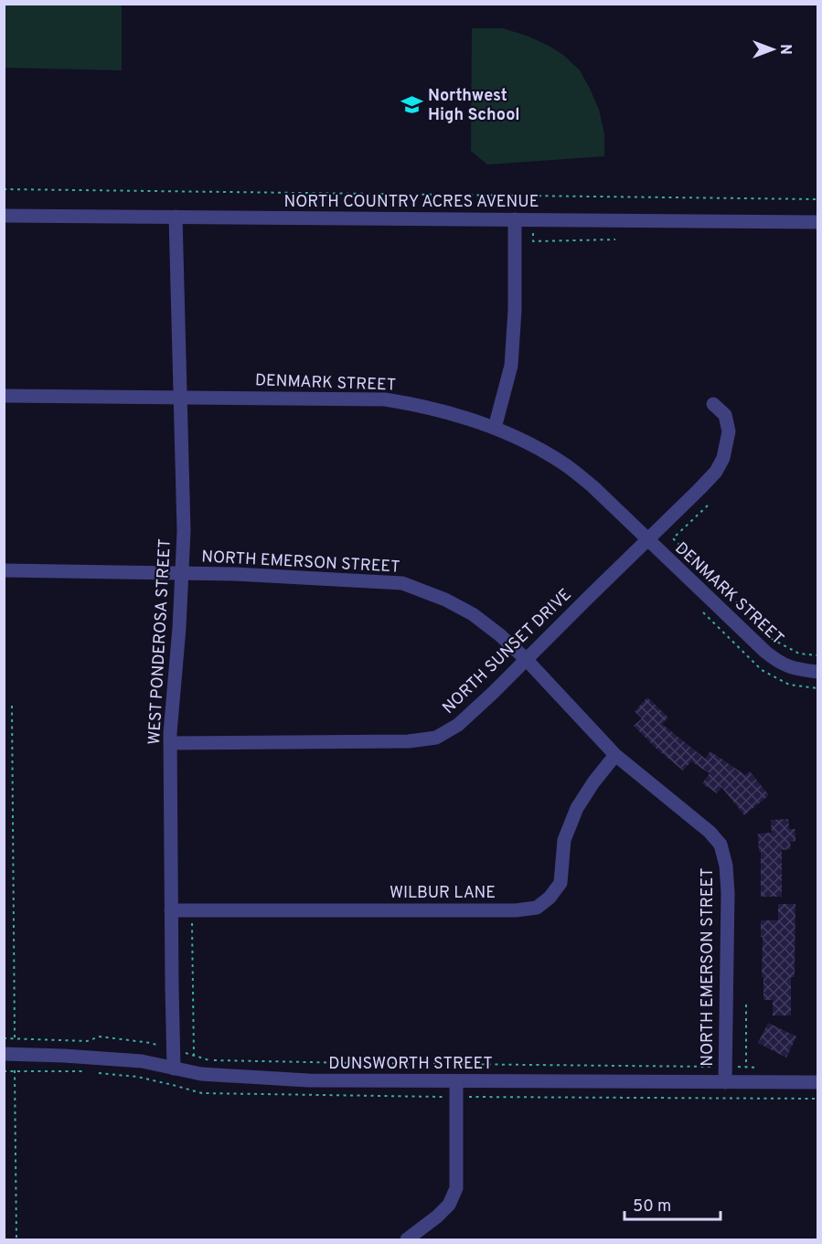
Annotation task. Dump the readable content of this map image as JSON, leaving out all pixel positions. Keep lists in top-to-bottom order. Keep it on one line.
{"streets":{"street":["NORTH COUNTRY ACRES AVENUE","DENMARK STREET","NORTH EMERSON STREET","WEST PONDEROSA STREET","NORTH SUNSET DRIVE","WILBUR LANE","DUNSWORTH STREET"]},"crossings":[["NORTH COUNTRY ACRES AVENUE","WEST PONDEROSA STREET"],["DENMARK STREET","WEST PONDEROSA STREET"],["DENMARK STREET","NORTH SUNSET DRIVE"],["NORTH EMERSON STREET","WEST PONDEROSA STREET"],["NORTH EMERSON STREET","NORTH SUNSET DRIVE"],["NORTH EMERSON STREET","WILBUR LANE"],["NORTH EMERSON STREET","DUNSWORTH STREET"],["WEST PONDEROSA STREET","NORTH SUNSET DRIVE"],["WEST PONDEROSA STREET","WILBUR LANE"],["WEST PONDEROSA STREET","DUNSWORTH STREET"]],"places":{"school or university":["Northwest High School"]},"scale_bar":"50 m","north":"right"}
